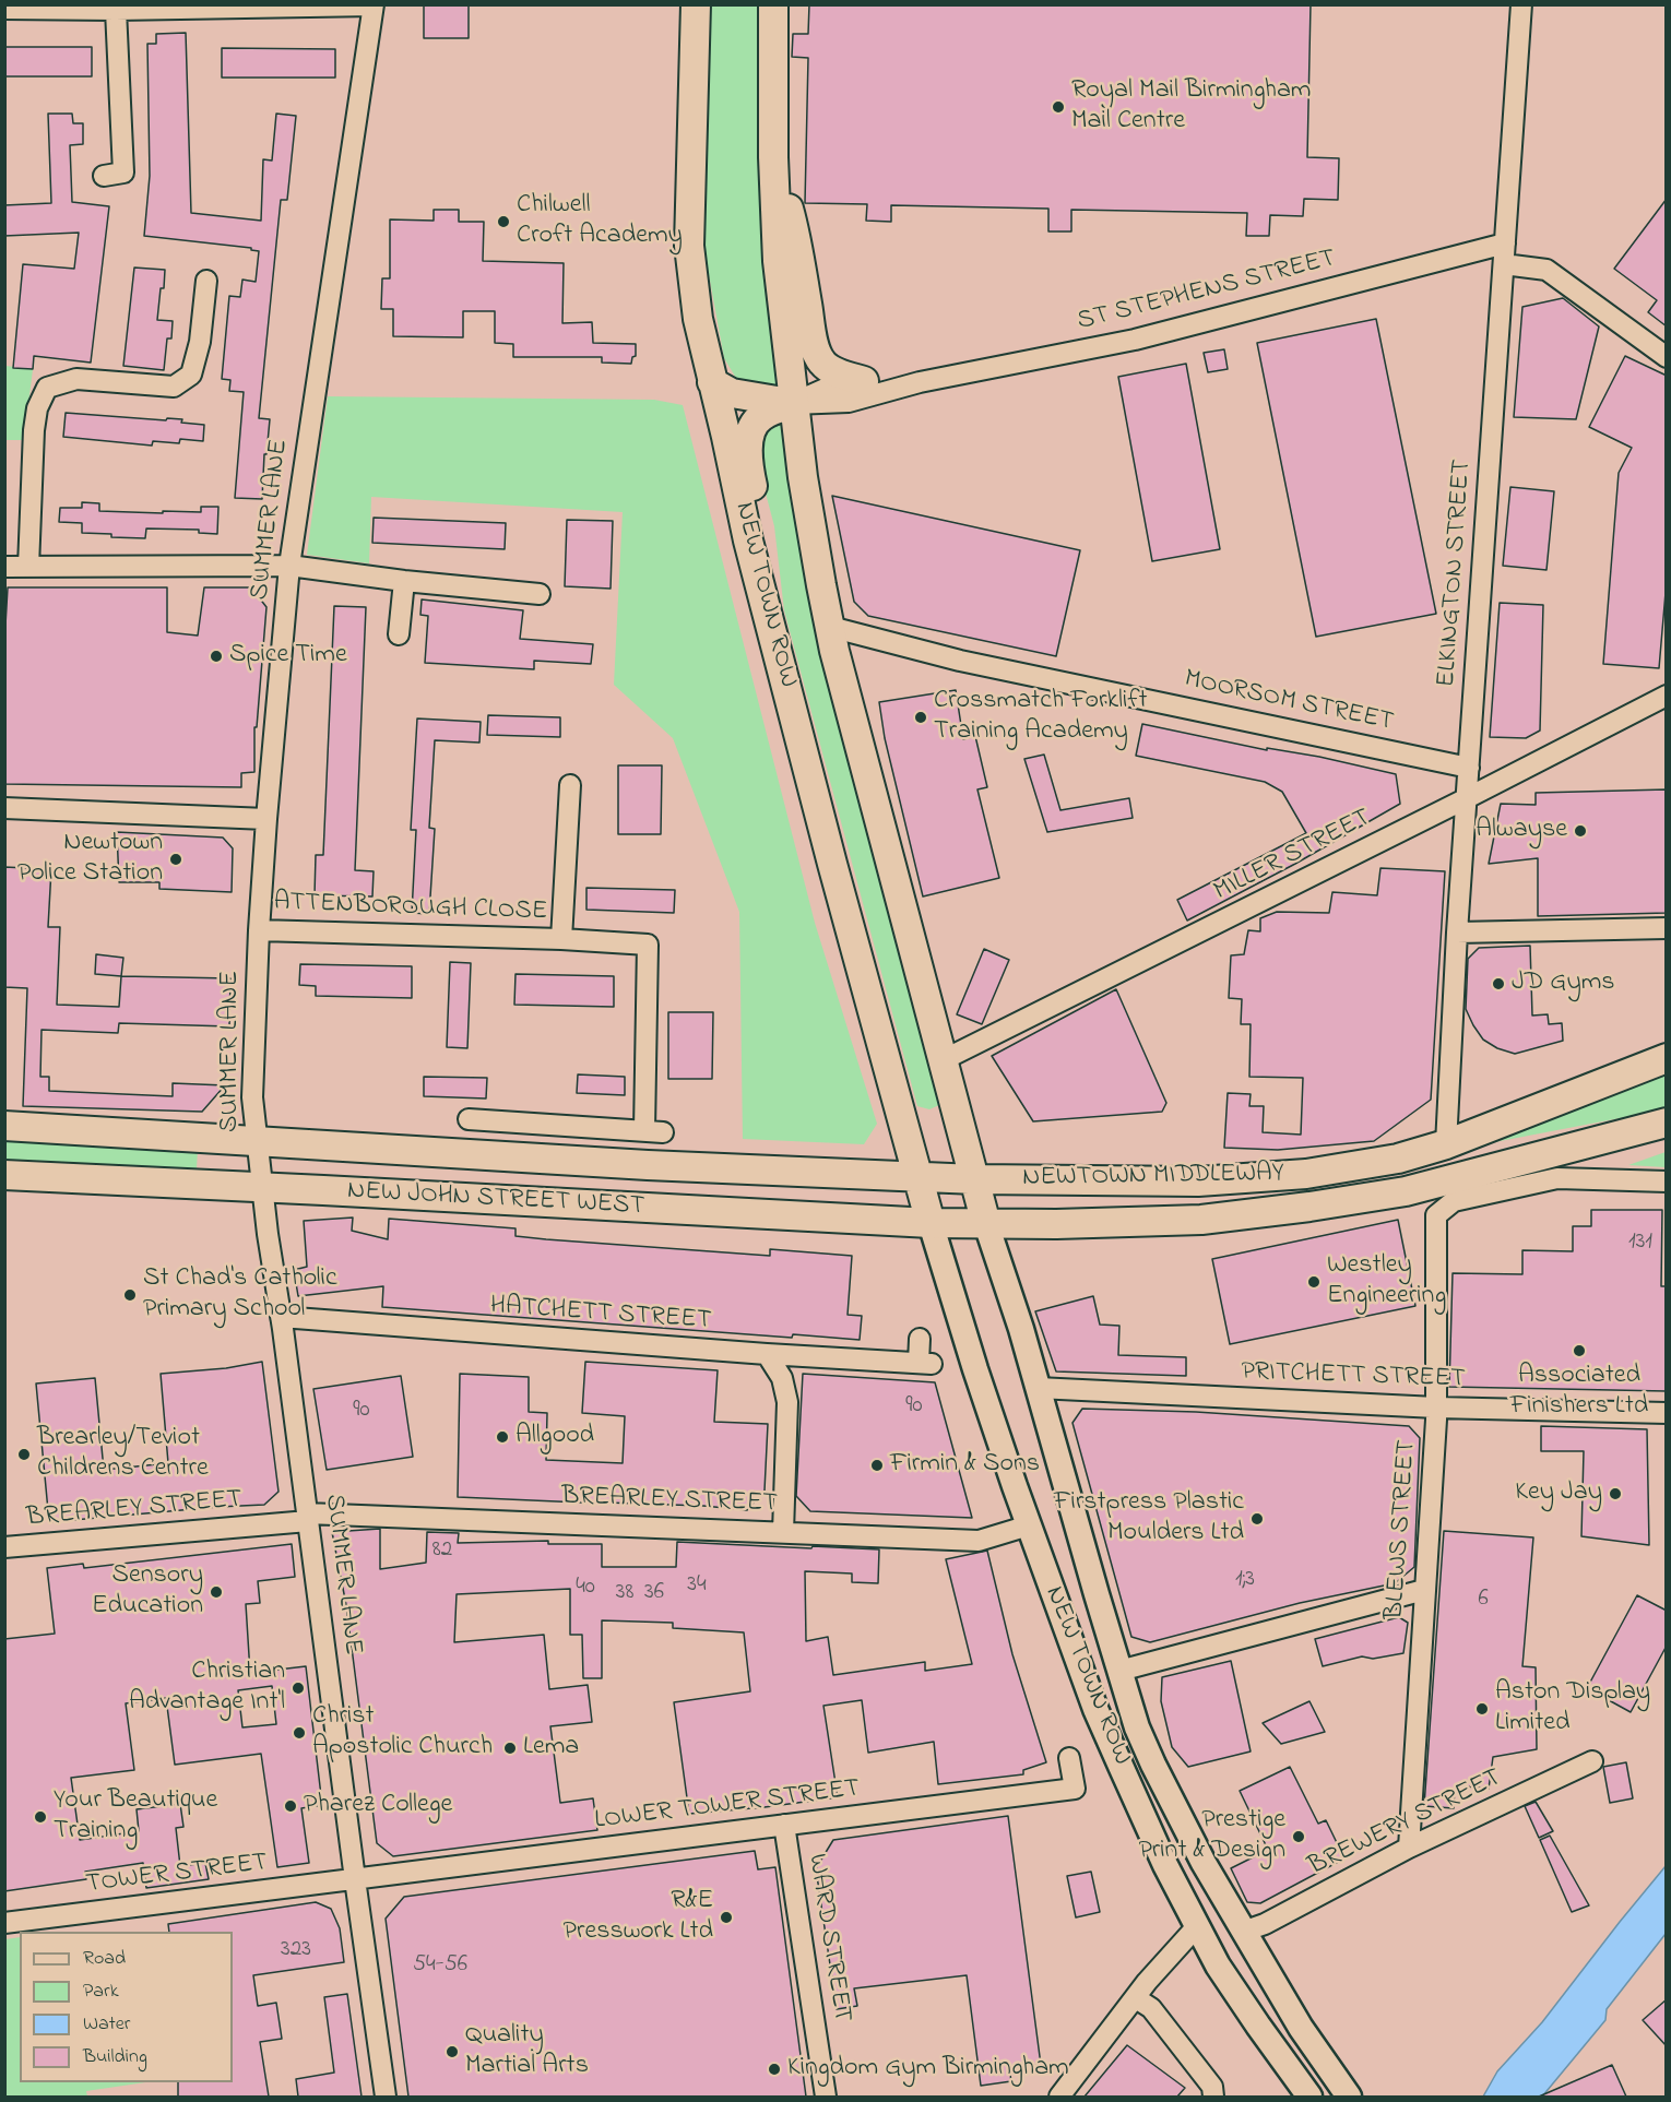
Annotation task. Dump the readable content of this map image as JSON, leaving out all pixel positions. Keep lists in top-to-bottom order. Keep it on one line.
{"streets":{"highway":["NEW TOWN ROW","NEWTOWN MIDDLEWAY","NEW JOHN STREET WEST"],"street":["ST STEPHENS STREET","SUMMER LANE","ELKINGTON STREET","MOORSOM STREET","MILLER STREET","ATTENBOROUGH CLOSE","HATCHETT STREET","PRITCHETT STREET","BREARLEY STREET","BLEWS STREET","LOWER TOWER STREET","BREWERY STREET","TOWER STREET","WARD STREET"]},"crossings":[["ST STEPHENS STREET","ELKINGTON STREET"],["ST STEPHENS STREET","NEW TOWN ROW"],["SUMMER LANE","ATTENBOROUGH CLOSE"],["SUMMER LANE","NEW JOHN STREET WEST"],["SUMMER LANE","HATCHETT STREET"],["SUMMER LANE","BREARLEY STREET"],["SUMMER LANE","LOWER TOWER STREET"],["SUMMER LANE","TOWER STREET"],["ELKINGTON STREET","MOORSOM STREET"],["ELKINGTON STREET","MILLER STREET"],["ELKINGTON STREET","NEWTOWN MIDDLEWAY"],["NEW TOWN ROW","MOORSOM STREET"],["NEW TOWN ROW","MILLER STREET"],["NEW TOWN ROW","NEWTOWN MIDDLEWAY"],["NEW TOWN ROW","NEW JOHN STREET WEST"],["NEW TOWN ROW","PRITCHETT STREET"],["NEW TOWN ROW","BREARLEY STREET"],["NEW TOWN ROW","BREWERY STREET"],["NEWTOWN MIDDLEWAY","NEW JOHN STREET WEST"],["PRITCHETT STREET","BLEWS STREET"],["BLEWS STREET","BREWERY STREET"],["LOWER TOWER STREET","TOWER STREET"],["LOWER TOWER STREET","WARD STREET"]],"places":["Royal Mail Birmingham Mail Centre","Chilwell Croft Academy","Spice Time","Crossmatch Forklift Training Academy","Alwayse","Newtown Police Station","JD Gyms","Westley Engineering","St Chad's Catholic Primary School","Associated Finishers Ltd","Allgood","Brearley/Teviot Childrens Centre","Firmin & Sons","Key Jay","Firstpress Plastic Moulders Ltd","Sensory Education","Christian Advantage Int'l","Aston Display Limited","Christ Apostolic Church","Lema","Pharez College","Your Beautique Training","Prestige Print & Design","R&E Presswork Ltd","Quality Martial Arts","Kingdom Gym Birmingham"],"house_numbers":["131","90","90","82","1;3","34","40","38","36","6","323","54-56"],"legend":["Road","Park","Water","Building"]}
